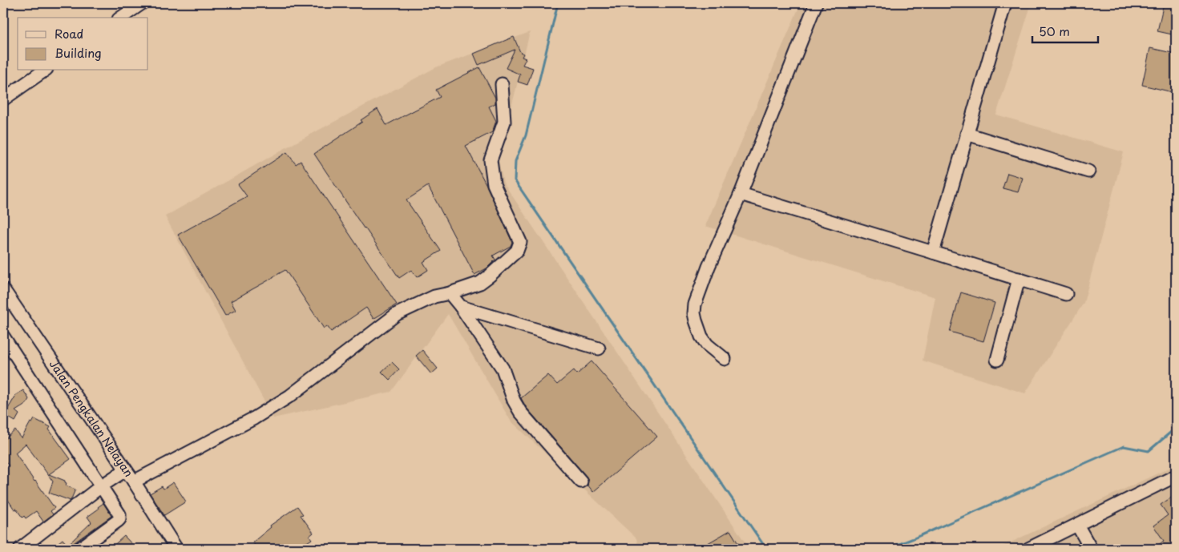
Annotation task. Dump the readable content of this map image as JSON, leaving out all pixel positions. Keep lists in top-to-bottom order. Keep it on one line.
{"streets":{"street":["Jalan Pengkalan Nelayan"]},"legend":["Road","Building"],"scale_bar":"50 m"}
